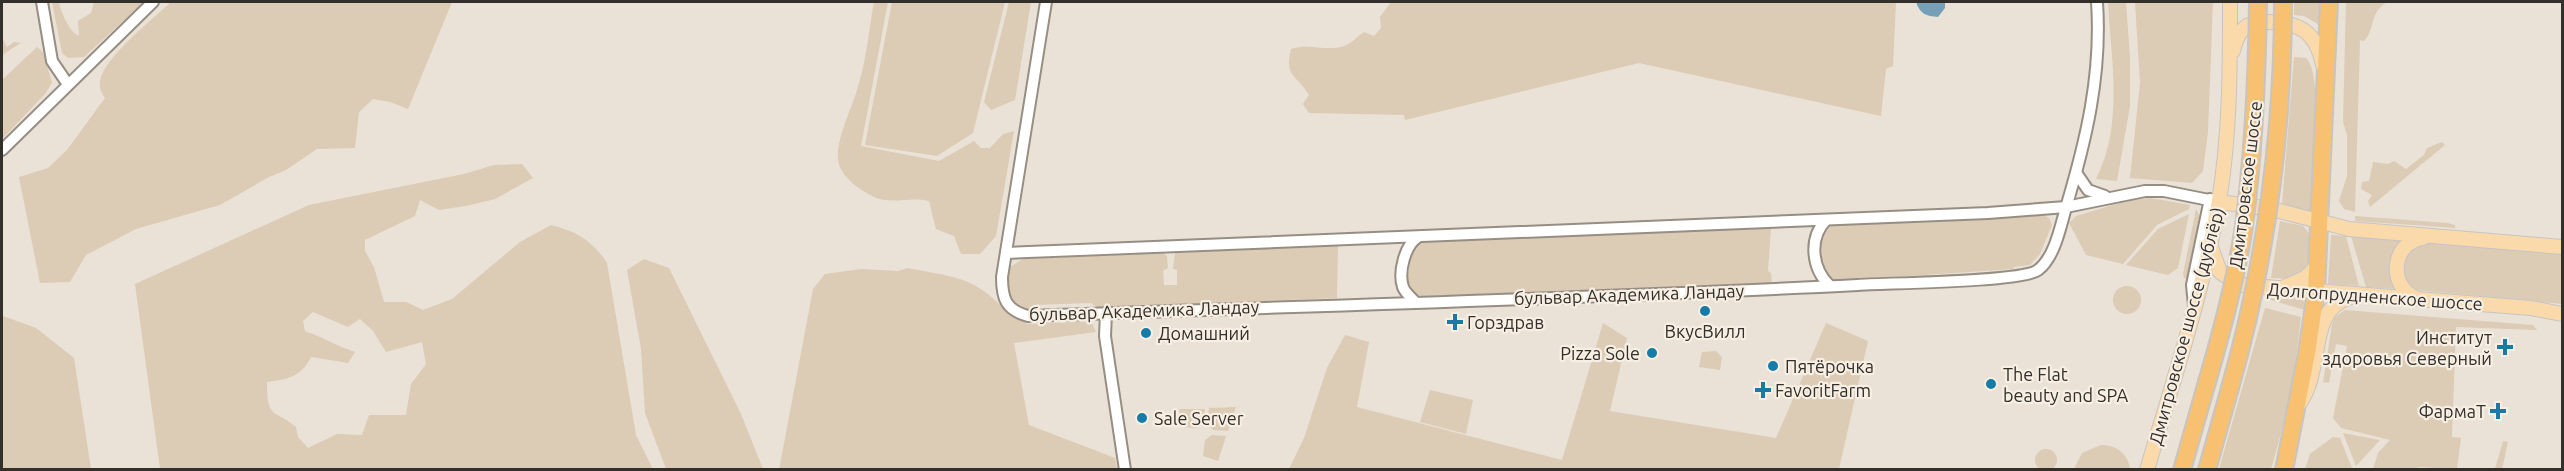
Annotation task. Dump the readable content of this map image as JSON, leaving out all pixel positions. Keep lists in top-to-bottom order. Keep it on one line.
{"streets":{"highway":["Дмитровское шоссе"],"main road":["Долгопрудненское шоссе","Дмитровское шоссе (дублёр)"],"street":["бульвар Академика Ландау"]},"crossings":[["Долгопрудненское шоссе","Дмитровское шоссе (дублёр)"]],"places":{"other":["ВкусВилл","Домашний","Pizza Sole","Пятёрочка","The Flat beauty and SPA","Sale Server"],"health":["Горздрав","Институт здоровья Северный","FavoritFarm","ФармаТ"]}}
